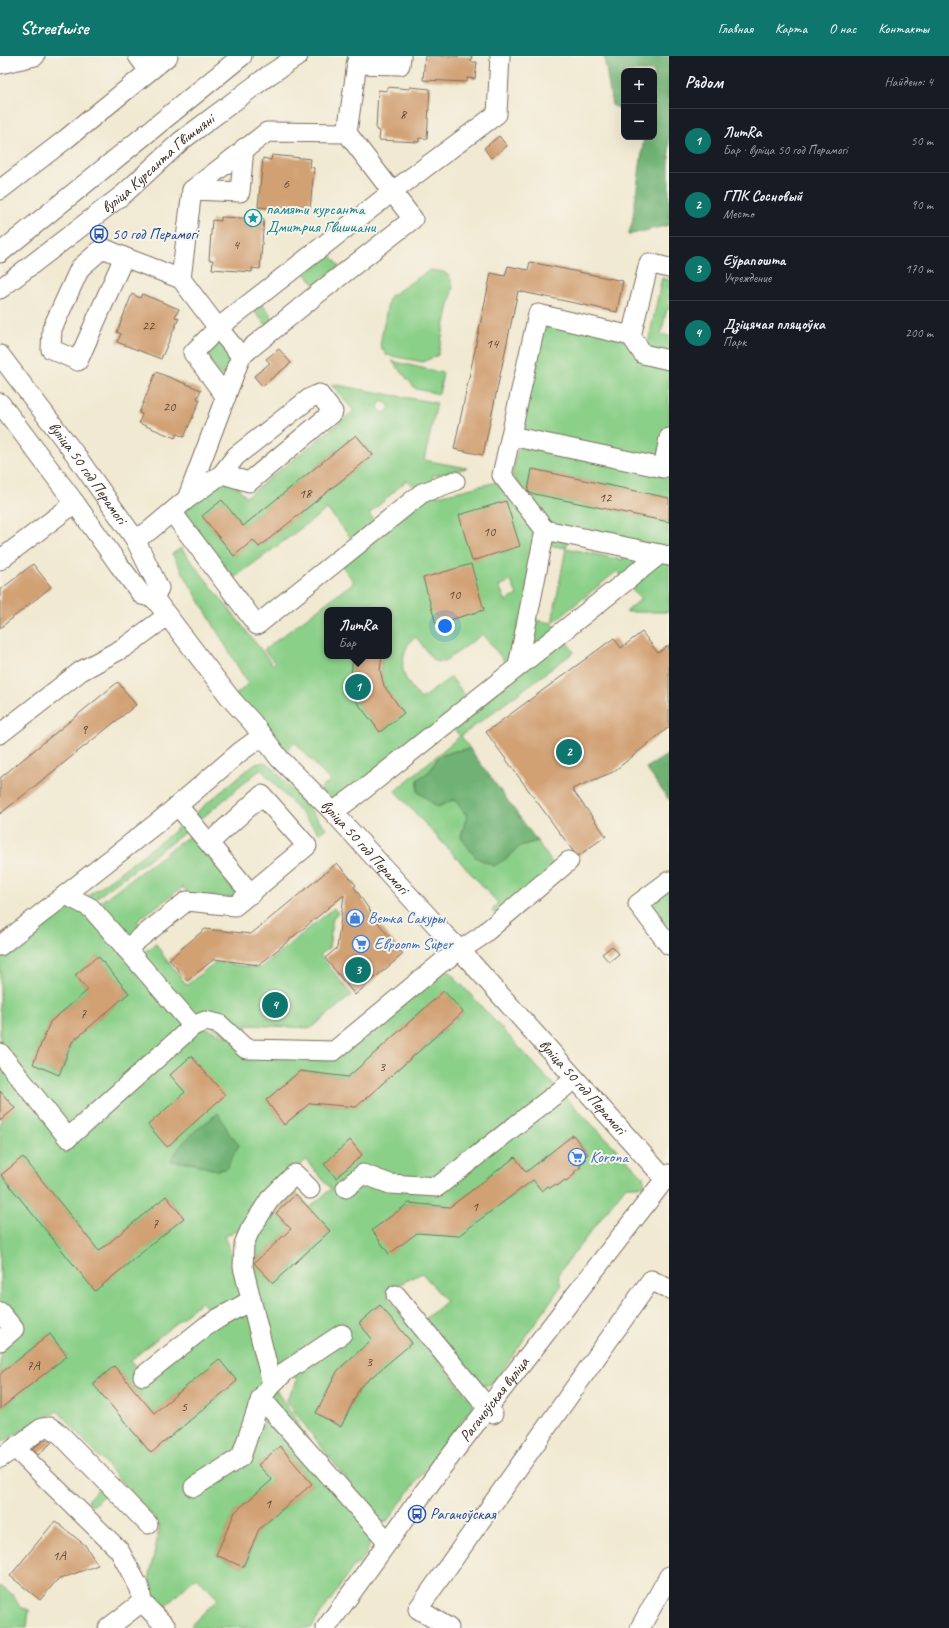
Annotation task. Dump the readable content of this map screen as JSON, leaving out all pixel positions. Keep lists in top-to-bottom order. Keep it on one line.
{"streets":{"street":["вуліца Курсанта Гвішыяні","вуліца 50 год Перамогі","Рагачоўская вуліца"]},"crossings":[["вуліца 50 год Перамогі","Рагачоўская вуліца"]],"places":{"place":["памяти курсанта Дмитрия Гвишиани"],"bus stop":["50 год Перамогі","Рагачоўская"],"shop":["Ветка Сакуры"],"supermarket":["Евроопт Super","Korona"]},"house_numbers":["8","6","4","22","14","20","18","12","10","10","9","7","3","1","7","3","7А","5","1","1А"],"page":{"header":"Streetwise","nav":["Главная","Карта","О нас","Контакты"],"heading":["Рядом","Найдено: 4"],"map_buttons":["+","−"],"list":[{"mark":"1","name":"ЛитRа","note":"Бар · вуліца 50 год Перамогі","value":"50 m"},{"mark":"2","name":"ГПК Сосновый","note":"Место","value":"90 m"},{"mark":"3","name":"Еўрапошта","note":"Учреждение","value":"170 m"},{"mark":"4","name":"Дзіцячая пляцоўка","note":"Парк","value":"200 m"}],"popup":["ЛитRа","Бар"],"pins":["1","2","3","4"]}}
